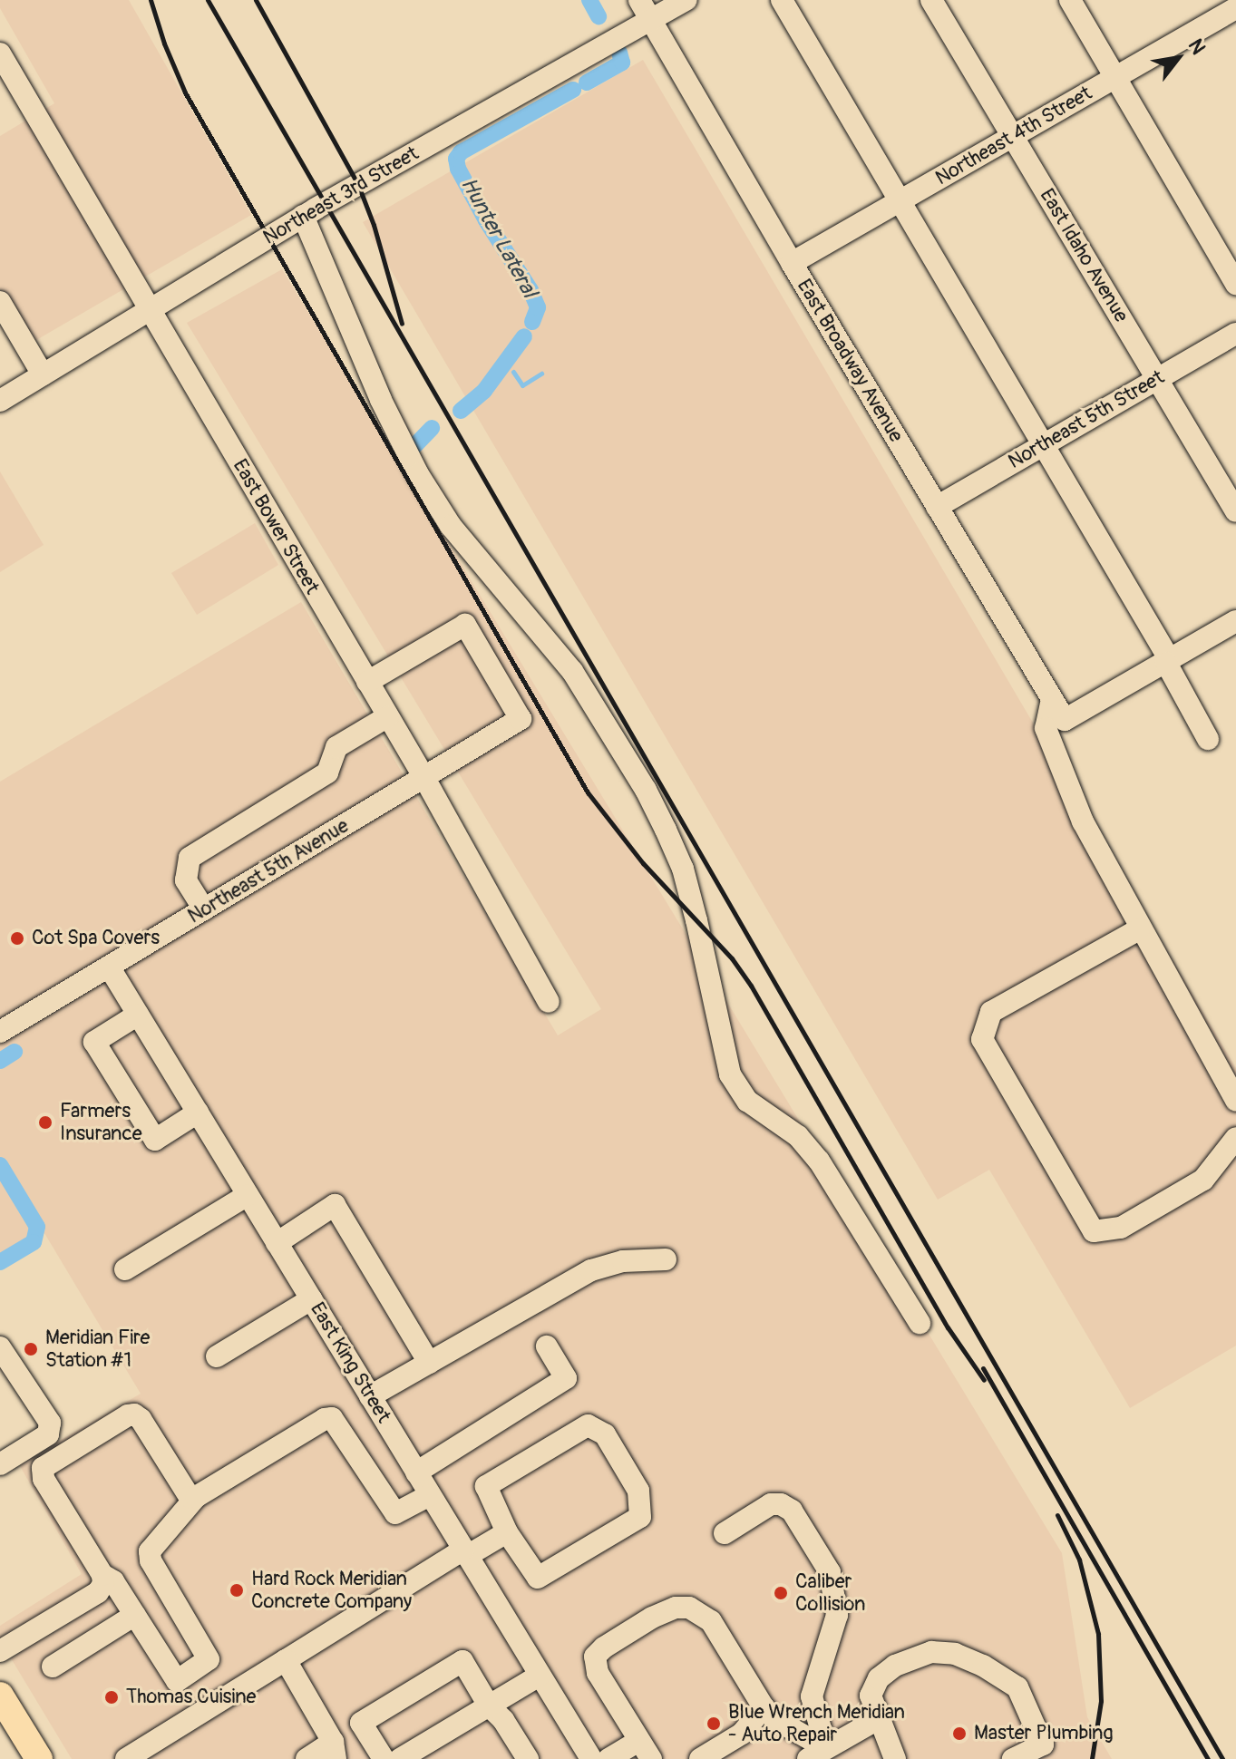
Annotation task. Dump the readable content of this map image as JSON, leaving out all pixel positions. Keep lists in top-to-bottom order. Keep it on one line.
{"streets":{"street":["Northeast 4th Street","Northeast 3rd Street","East Idaho Avenue","East Broadway Avenue","Northeast 5th Street","East Bower Street","Northeast 5th Avenue","East King Street"]},"crossings":[["Northeast 4th Street","East Idaho Avenue"],["Northeast 4th Street","East Broadway Avenue"],["Northeast 3rd Street","East Broadway Avenue"],["Northeast 3rd Street","East Bower Street"],["East Idaho Avenue","Northeast 5th Street"],["East Broadway Avenue","Northeast 5th Street"],["East Bower Street","Northeast 5th Avenue"],["Northeast 5th Avenue","East King Street"]],"water":["Hunter Lateral"],"places":["Cot Spa Covers","Farmers Insurance","Meridian Fire Station #1","Hard Rock Meridian Concrete Company","Caliber Collision","Thomas Cuisine","Blue Wrench Meridian - Auto Repair","Master Plumbing"],"north":"top right"}
